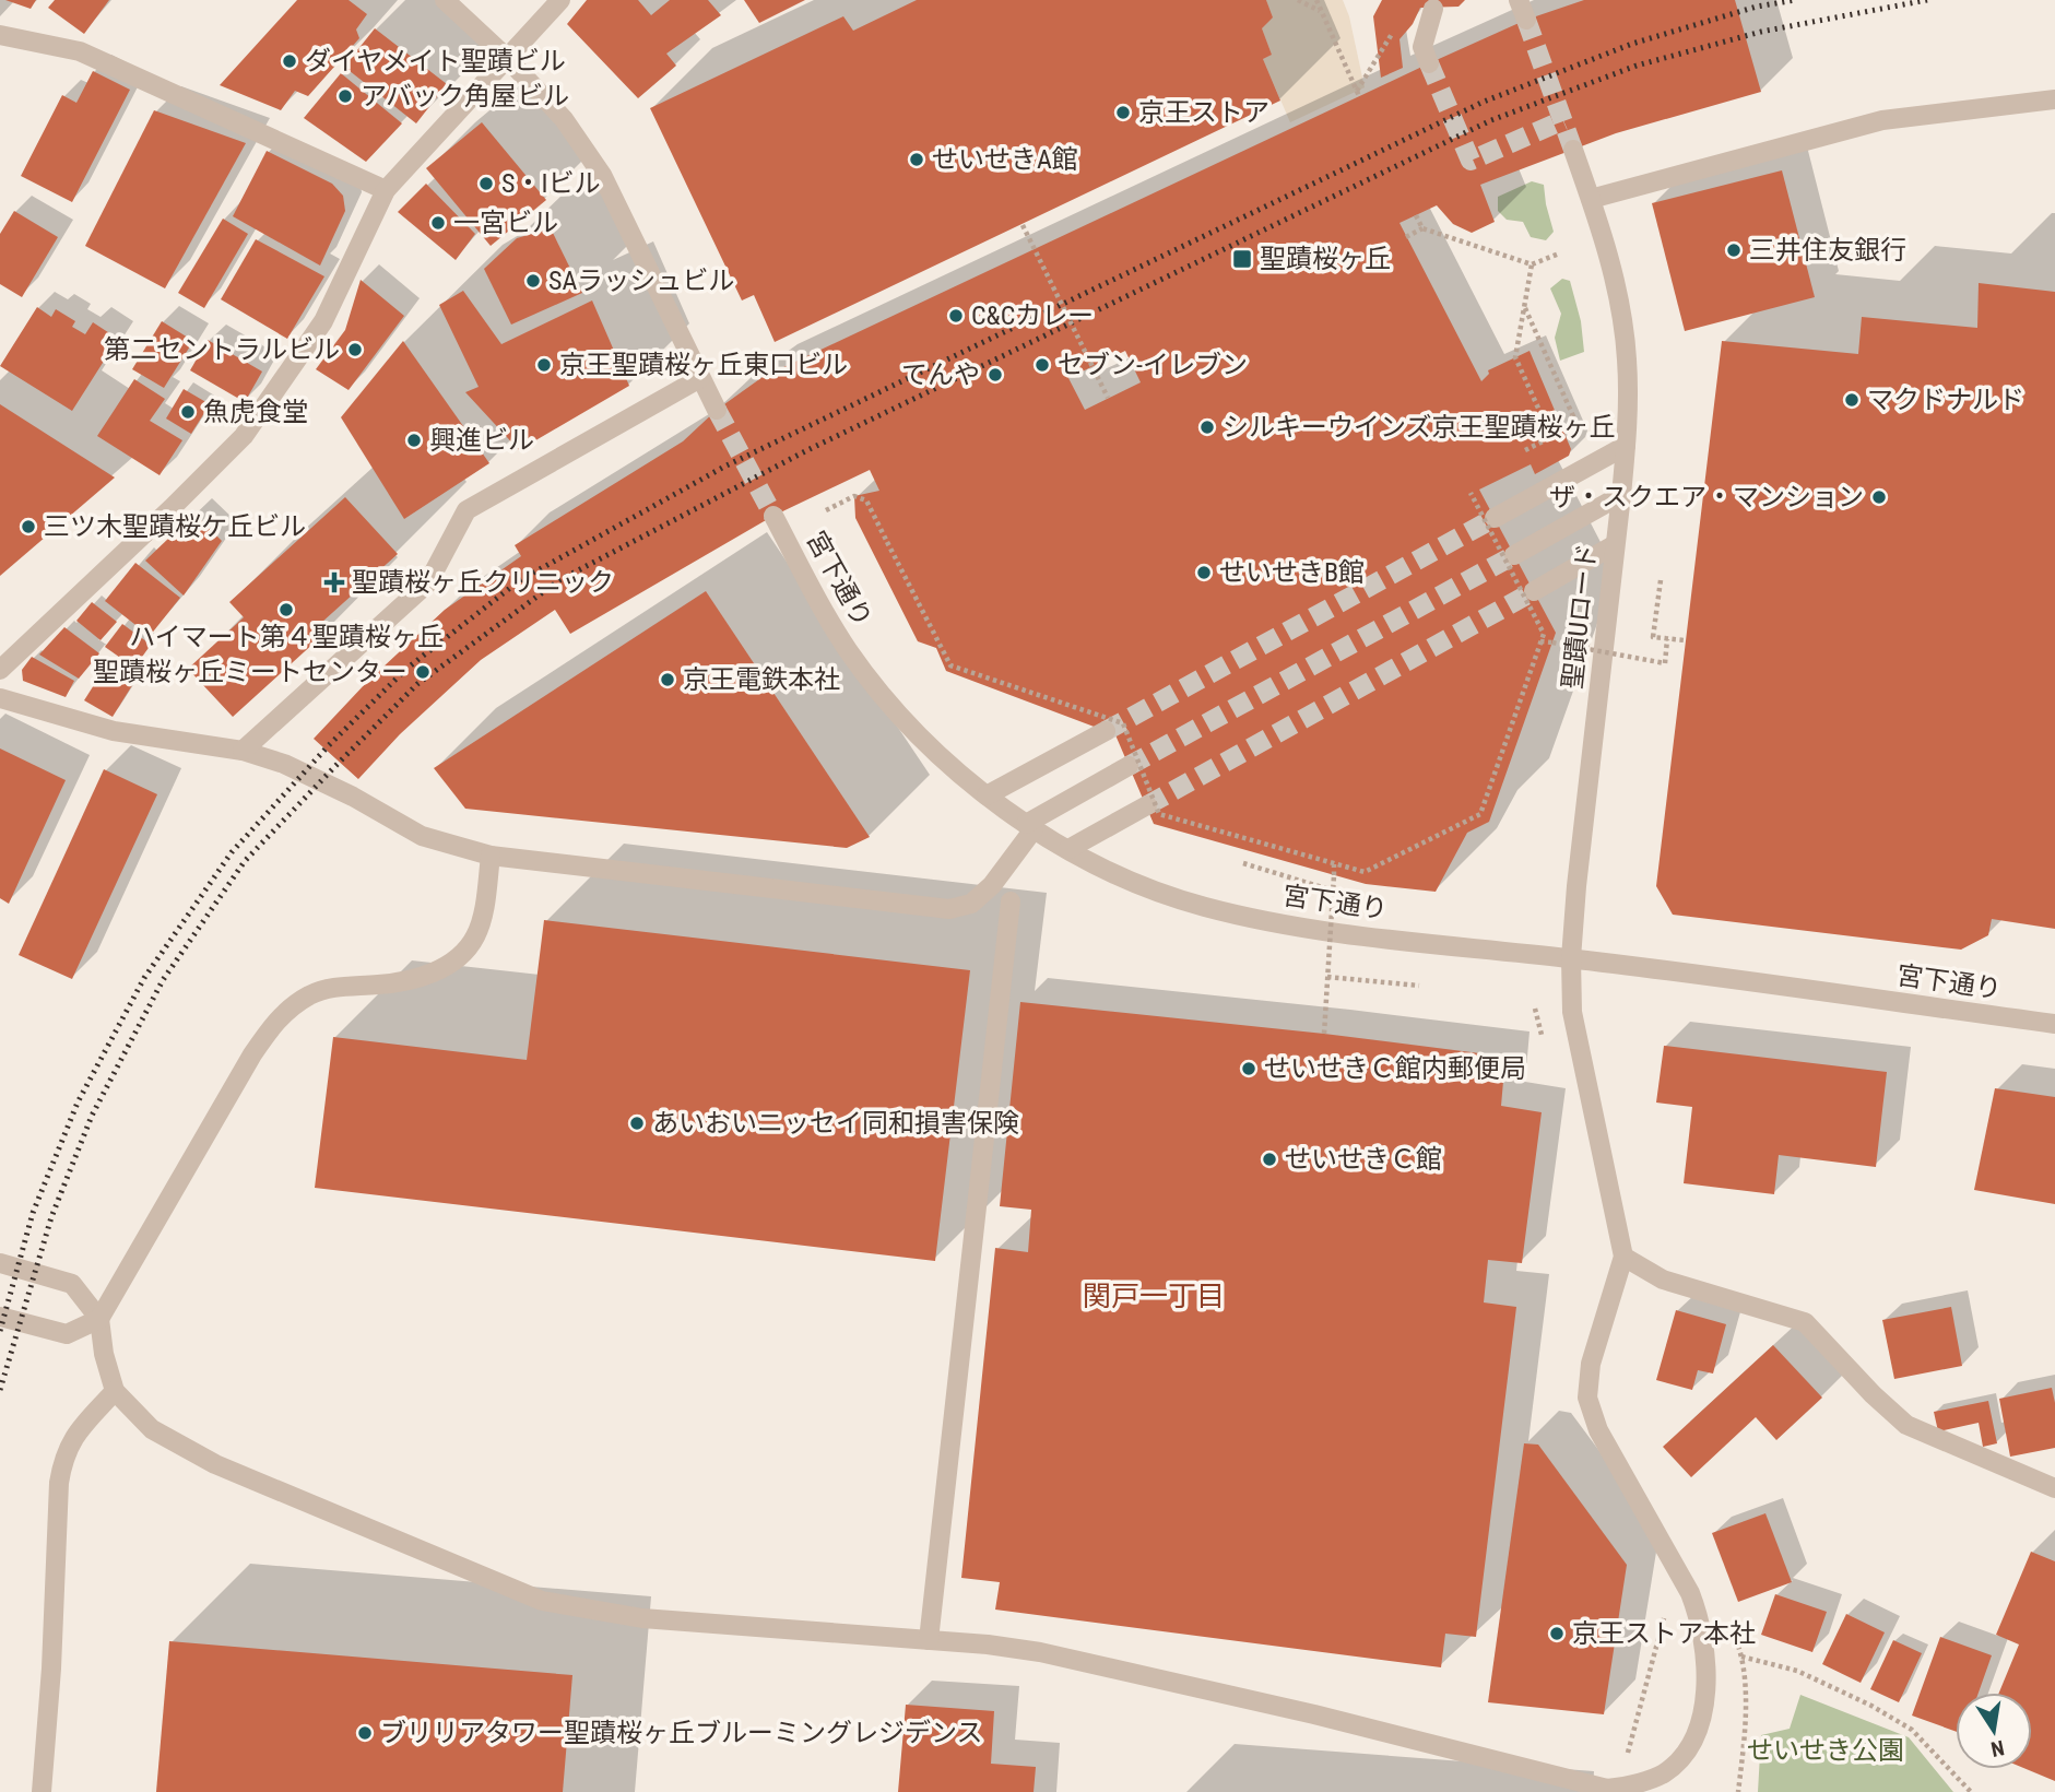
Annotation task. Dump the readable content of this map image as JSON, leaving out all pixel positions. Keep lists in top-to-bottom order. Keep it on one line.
{"streets":{"street":["宮下通り","聖蹟Uロード"]},"crossings":[["宮下通り","聖蹟Uロード"]],"districts":["関戸一丁目"],"parks":["せいせき公園"],"places":{"other":["ダイヤメイト聖蹟ビル","アバック角屋ビル","京王ストア","せいせきA館","S・Iビル","一宮ビル","三井住友銀行","SAラッシュビル","C&Cカレー","第二セントラルビル","京王聖蹟桜ヶ丘東口ビル","セブン-イレブン","てんや","マクドナルド","魚虎食堂","シルキーウインズ京王聖蹟桜ヶ丘","興進ビル","ザ・スクエア・マンション","三ツ木聖蹟桜ケ丘ビル","せいせきB館","ハイマート第４聖蹟桜ヶ丘","聖蹟桜ヶ丘ミートセンター","京王電鉄本社","せいせきＣ館内郵便局","あいおいニッセイ同和損害保険","せいせきＣ館","京王ストア本社","ブリリアタワー聖蹟桜ヶ丘ブルーミングレジデンス"],"transit":["聖蹟桜ヶ丘"],"health":["聖蹟桜ヶ丘クリニック"]},"north":"bottom"}
